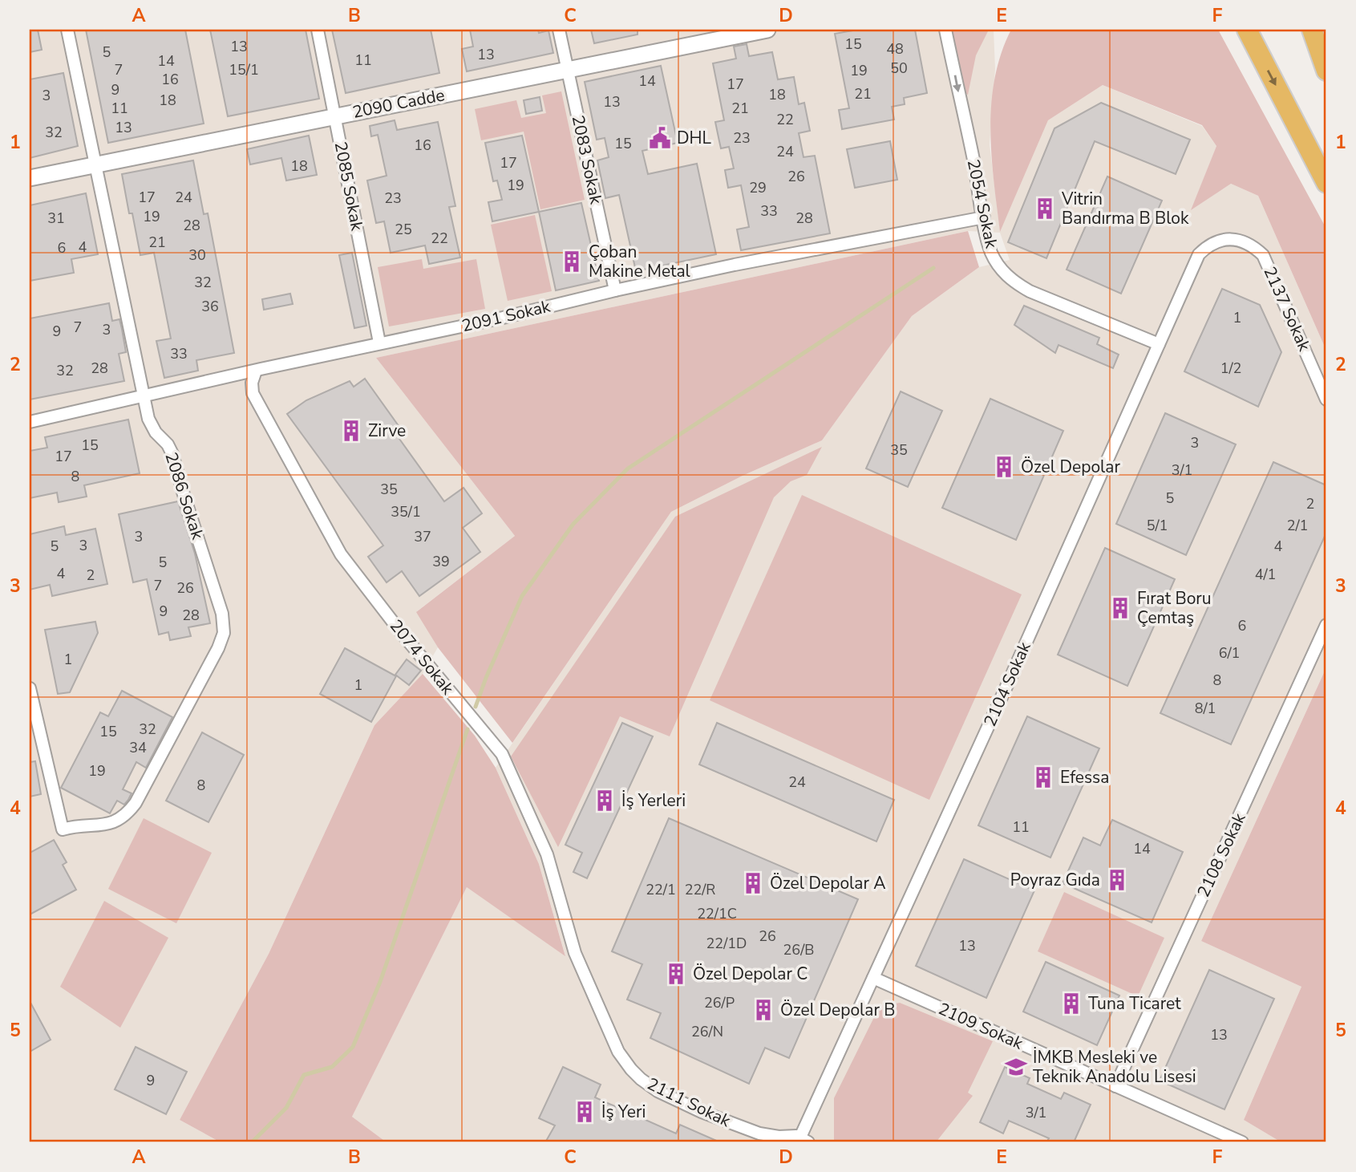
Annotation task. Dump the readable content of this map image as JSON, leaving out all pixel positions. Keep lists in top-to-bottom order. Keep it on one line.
{"streets":{"street":["2090 Cadde","2083 Sokak","2085 Sokak","2054 Sokak","2137 Sokak","2091 Sokak","2086 Sokak","2074 Sokak","2104 Sokak","2108 Sokak","2109 Sokak","2111 Sokak"]},"crossings":[["2090 Cadde","2083 Sokak"],["2090 Cadde","2085 Sokak"],["2090 Cadde","2086 Sokak"],["2083 Sokak","2091 Sokak"],["2085 Sokak","2091 Sokak"],["2054 Sokak","2091 Sokak"],["2054 Sokak","2104 Sokak"],["2137 Sokak","2104 Sokak"],["2091 Sokak","2086 Sokak"],["2091 Sokak","2074 Sokak"],["2074 Sokak","2111 Sokak"],["2104 Sokak","2109 Sokak"],["2104 Sokak","2111 Sokak"],["2108 Sokak","2109 Sokak"]],"one_way":["2054 Sokak"],"places":{"public building":["DHL"],"building":["Vitrin Bandırma B Blok","Çoban Makine Metal","Zirve","Özel Depolar","Fırat Boru Çemtaş","Efessa","İş Yerleri","Poyraz Gıda","Özel Depolar A","Özel Depolar C","Tuna Ticaret","Özel Depolar B","İş Yeri"],"school or university":["İMKB Mesleki ve Teknik Anadolu Lisesi"]},"house_numbers":["15","13","48","5","13","11","14","50","7","15/1","19","16","14","17","9","21","18","3","18","13","11","21","22","13","32","23","15","16","24","17","18","26","19","29","17","24","23","33","19","31","28","28","25","22","21","4","6","30","32","36","1","7","3","9","33","28","1/2","32","3","15","35","17","3/1","8","35","5","2","35/1","5/1","2/1","3","37","3","5","4","39","5","4","4/1","2","7","26","9","28","6","6/1","1","8","1","8/1","32","15","34","19","24","8","11","14","22/1","22/R","22/1C","26","22/1D","13","26/B","26/P","26/N","13","9","3/1"],"grid":{"columns":["A","B","C","D","E","F"],"rows":["1","2","3","4","5"]}}
